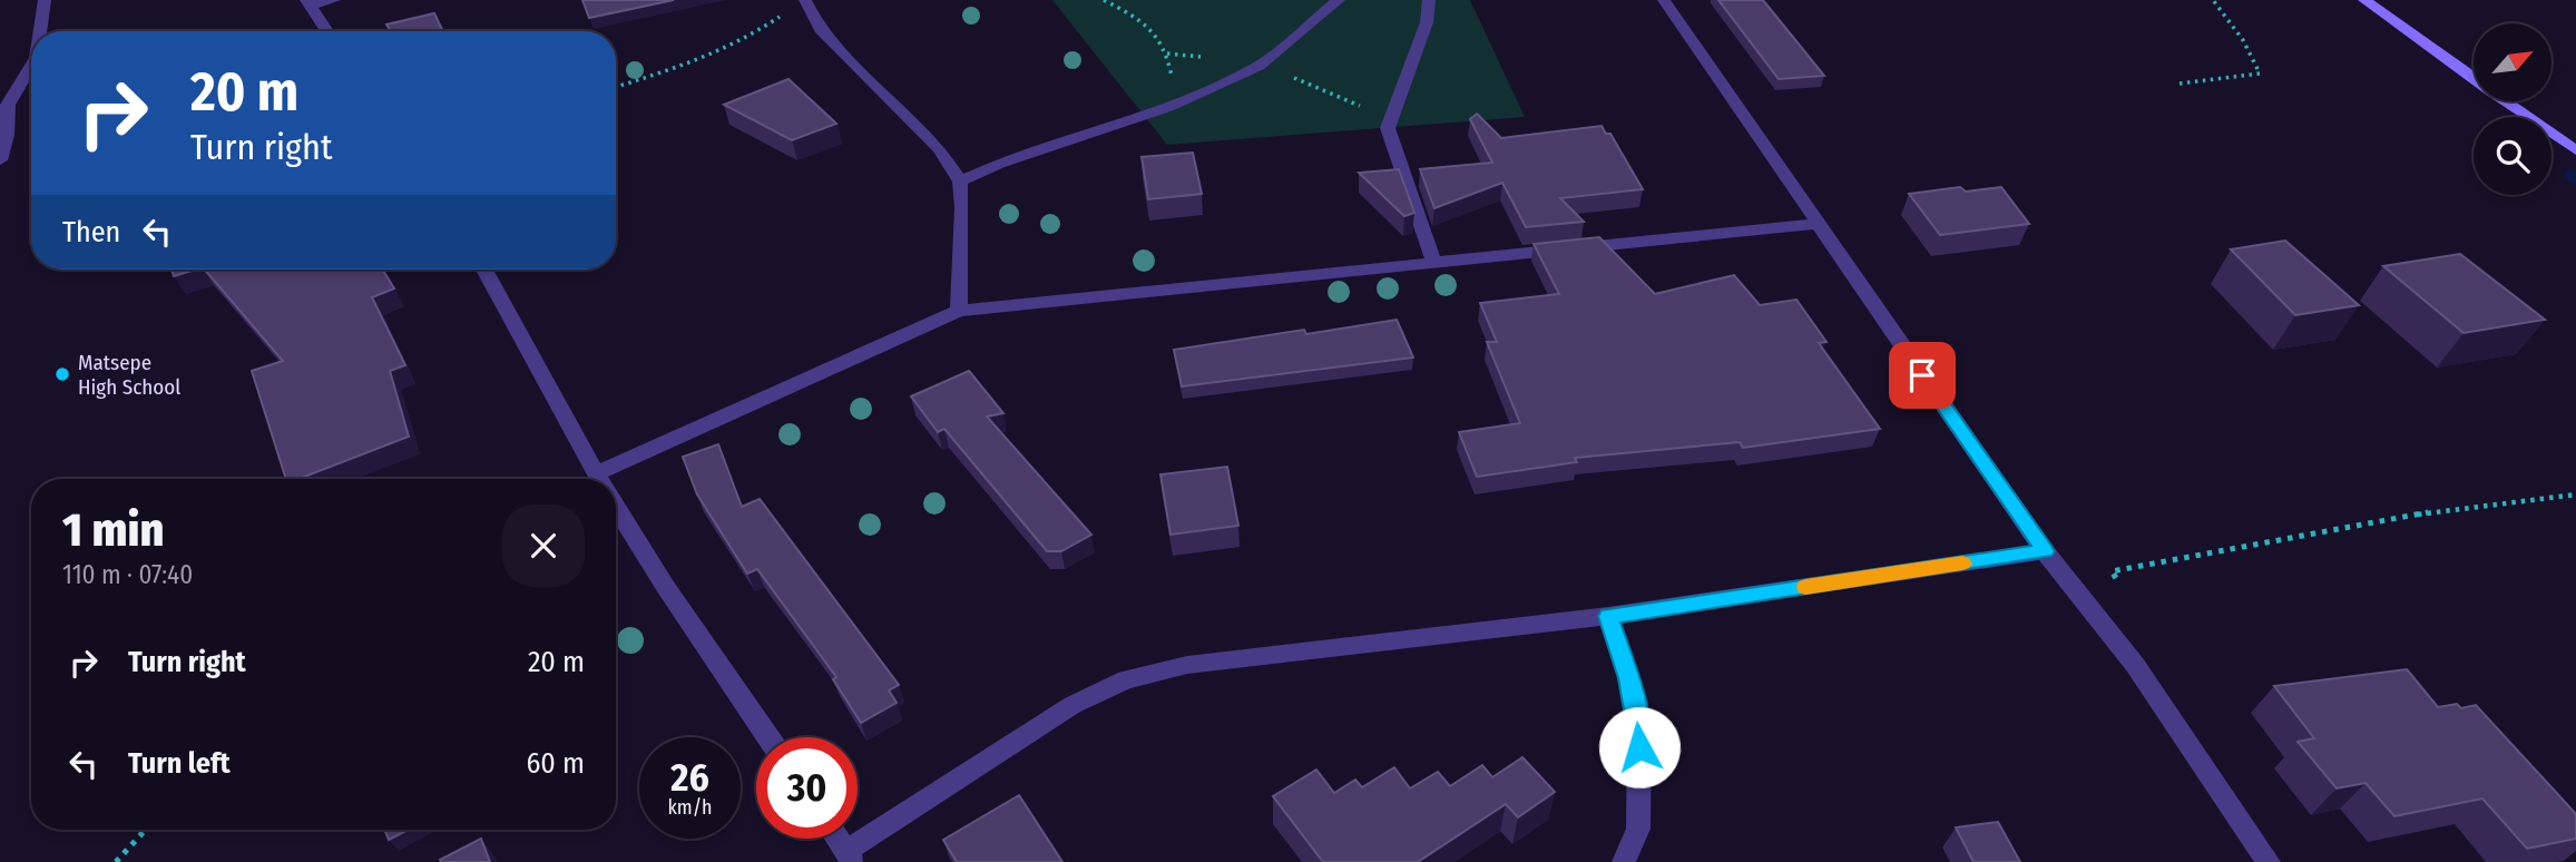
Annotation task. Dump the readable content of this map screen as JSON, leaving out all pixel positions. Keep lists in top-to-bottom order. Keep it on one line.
{"places":["Matsepe High School"],"north":"top right","page":{"turn":["20 m","Turn right"],"then":"Then","heading":["1 min","110 m · 07:40"],"list":[{"name":"Turn right","value":"20 m"},{"name":"Turn left","value":"60 m"}],"speed":"26 km/h","limit":"30"}}
